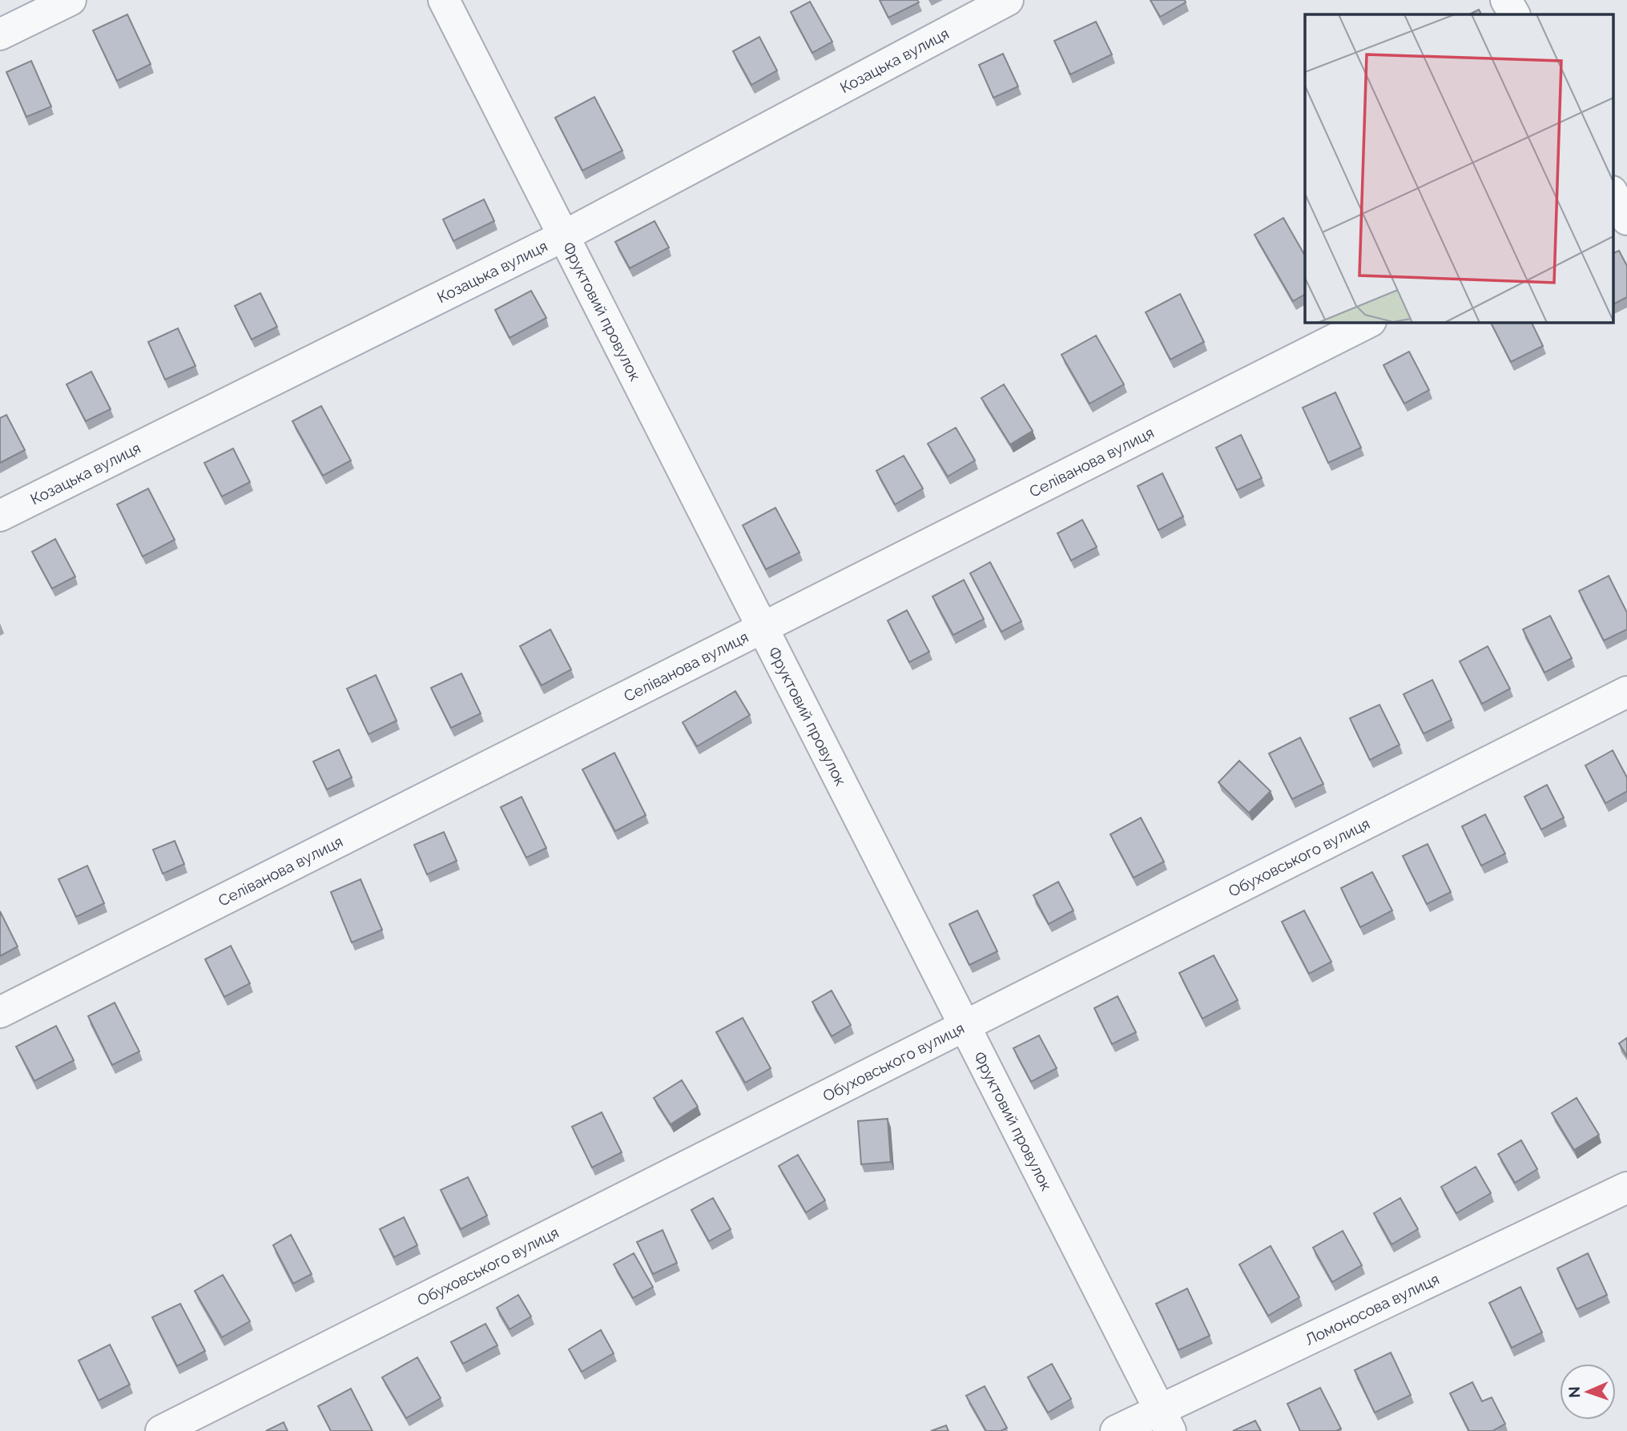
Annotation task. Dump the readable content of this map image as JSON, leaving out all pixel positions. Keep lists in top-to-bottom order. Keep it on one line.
{"streets":{"street":["Козацька вулиця","Фруктовий провулок","Селіванова вулиця","Обуховського вулиця","Ломоносова вулиця"]},"crossings":[["Козацька вулиця","Фруктовий провулок"],["Фруктовий провулок","Селіванова вулиця"],["Фруктовий провулок","Обуховського вулиця"],["Фруктовий провулок","Ломоносова вулиця"]],"north":"left"}
